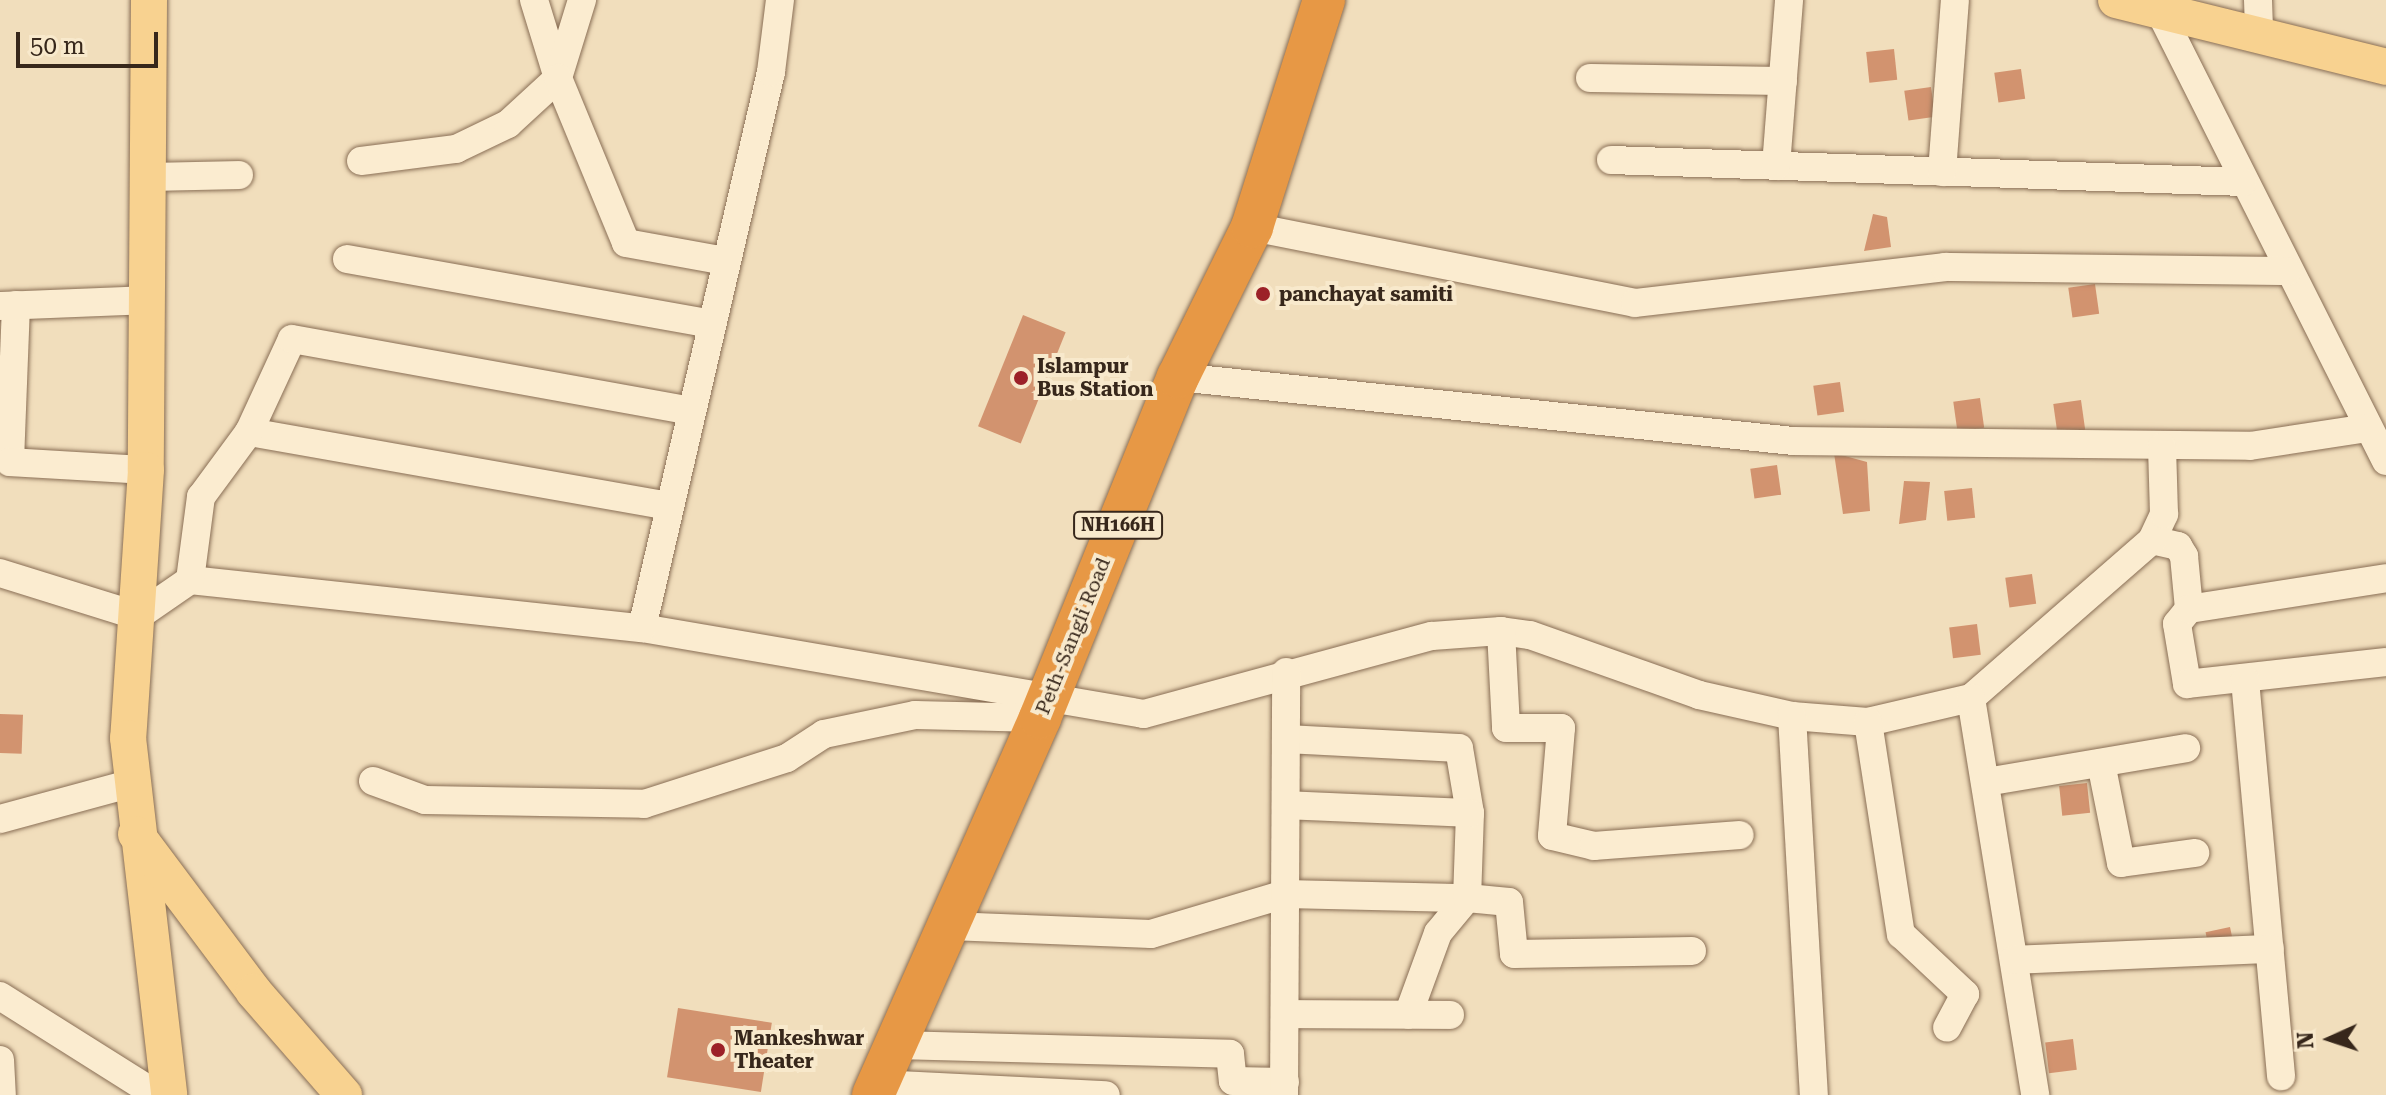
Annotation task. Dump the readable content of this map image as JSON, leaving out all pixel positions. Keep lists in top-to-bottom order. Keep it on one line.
{"streets":{"highway":["NH166H","Peth-Sangli Road"]},"crossings":[["NH166H","Peth-Sangli Road"]],"places":["panchayat samiti","Islampur Bus Station","Mankeshwar Theater"],"scale_bar":"50 m","north":"left"}
